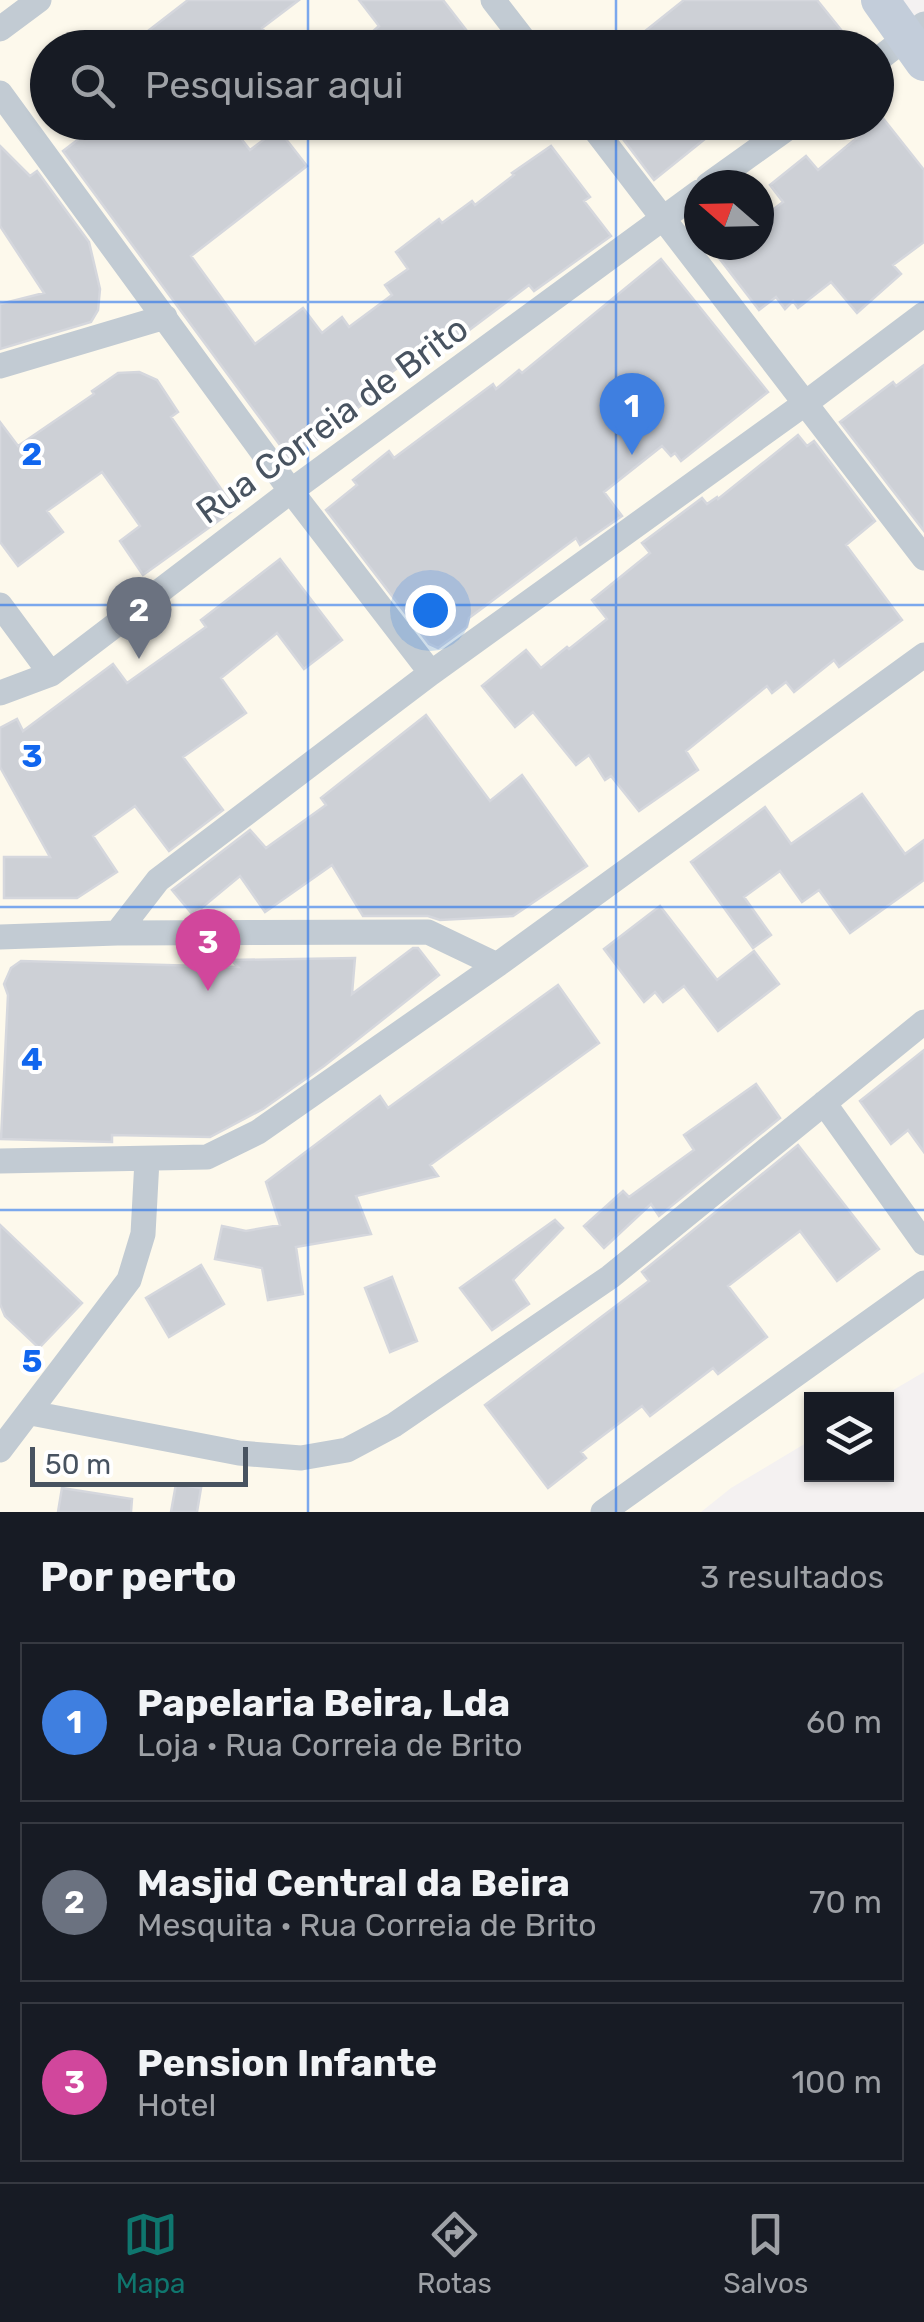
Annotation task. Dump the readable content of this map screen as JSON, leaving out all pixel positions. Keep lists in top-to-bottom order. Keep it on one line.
{"streets":{"street":["Rua Correia de Brito"]},"scale_bar":"50 m","north":"left","page":{"search":"Pesquisar aqui","pins":["1","2","3"],"scale":"50 m","heading":["Por perto","3 resultados"],"list":[{"mark":"1","name":"Papelaria Beira, Lda","note":"Loja · Rua Correia de Brito","value":"60 m"},{"mark":"2","name":"Masjid Central da Beira","note":"Mesquita · Rua Correia de Brito","value":"70 m"},{"mark":"3","name":"Pension Infante","note":"Hotel","value":"100 m"}],"nav":["Mapa","Rotas","Salvos"]},"grid":{"rows":["2","3","4","5"]}}
